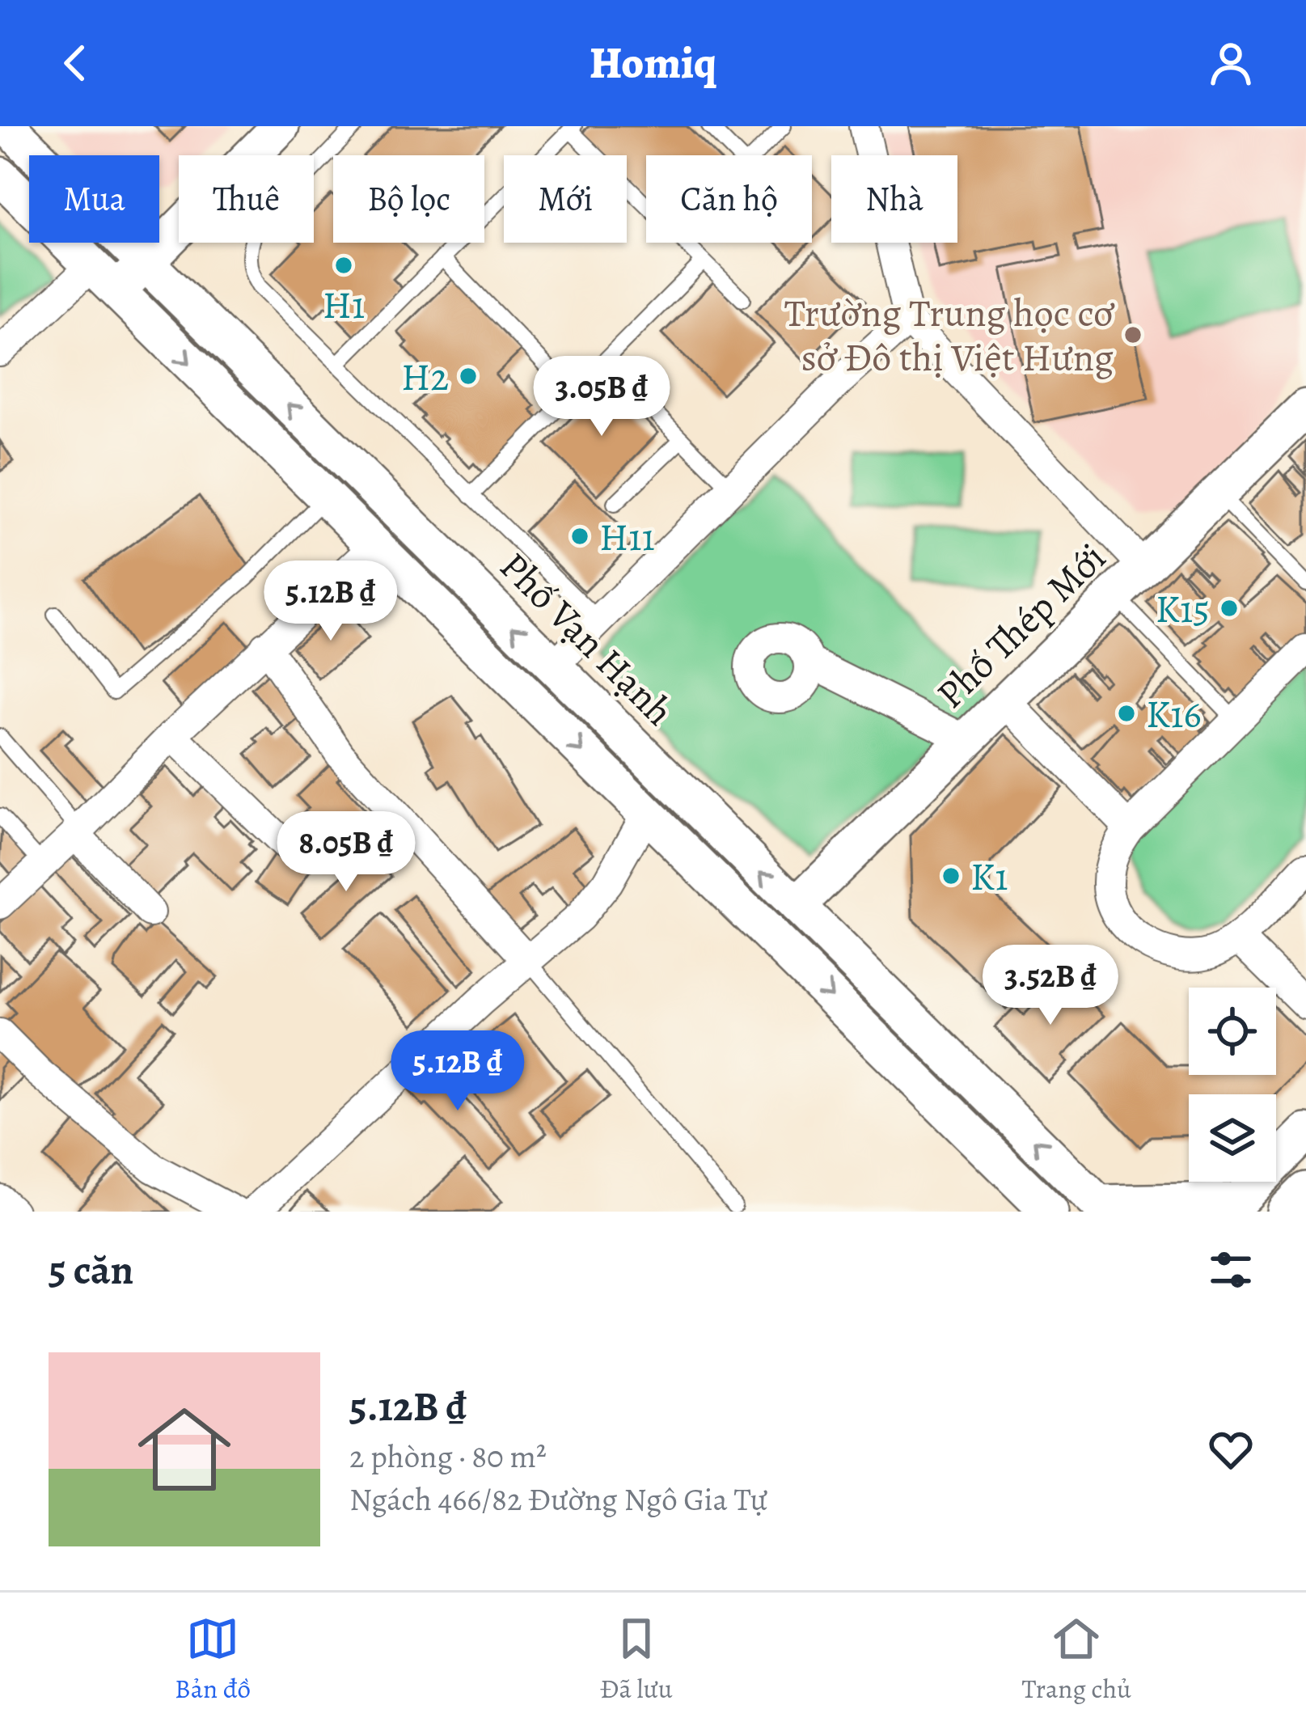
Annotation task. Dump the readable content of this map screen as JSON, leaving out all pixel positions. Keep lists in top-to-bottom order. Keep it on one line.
{"streets":{"street":["Phố Thép Mới","Phố Vạn Hạnh"]},"crossings":[["Phố Thép Mới","Phố Vạn Hạnh"]],"places":["H1","Trường Trung học cơ sở Đô thị Việt Hưng","H2","H11","K15","K16","K1"],"page":{"header":"Homiq","chip":["Mua","Thuê","Bộ lọc","Mới","Căn hộ","Nhà"],"price":["3.05B ₫","5.12B ₫","8.05B ₫","3.52B ₫","5.12B ₫"],"heading":"5 căn","list":[{"name":"5.12B ₫","note":"2 phòng · 80 m² · Ngách 466/82 Đường Ngô Gia Tự"}],"tabs":["Bản đồ","Đã lưu","Trang chủ"]}}
